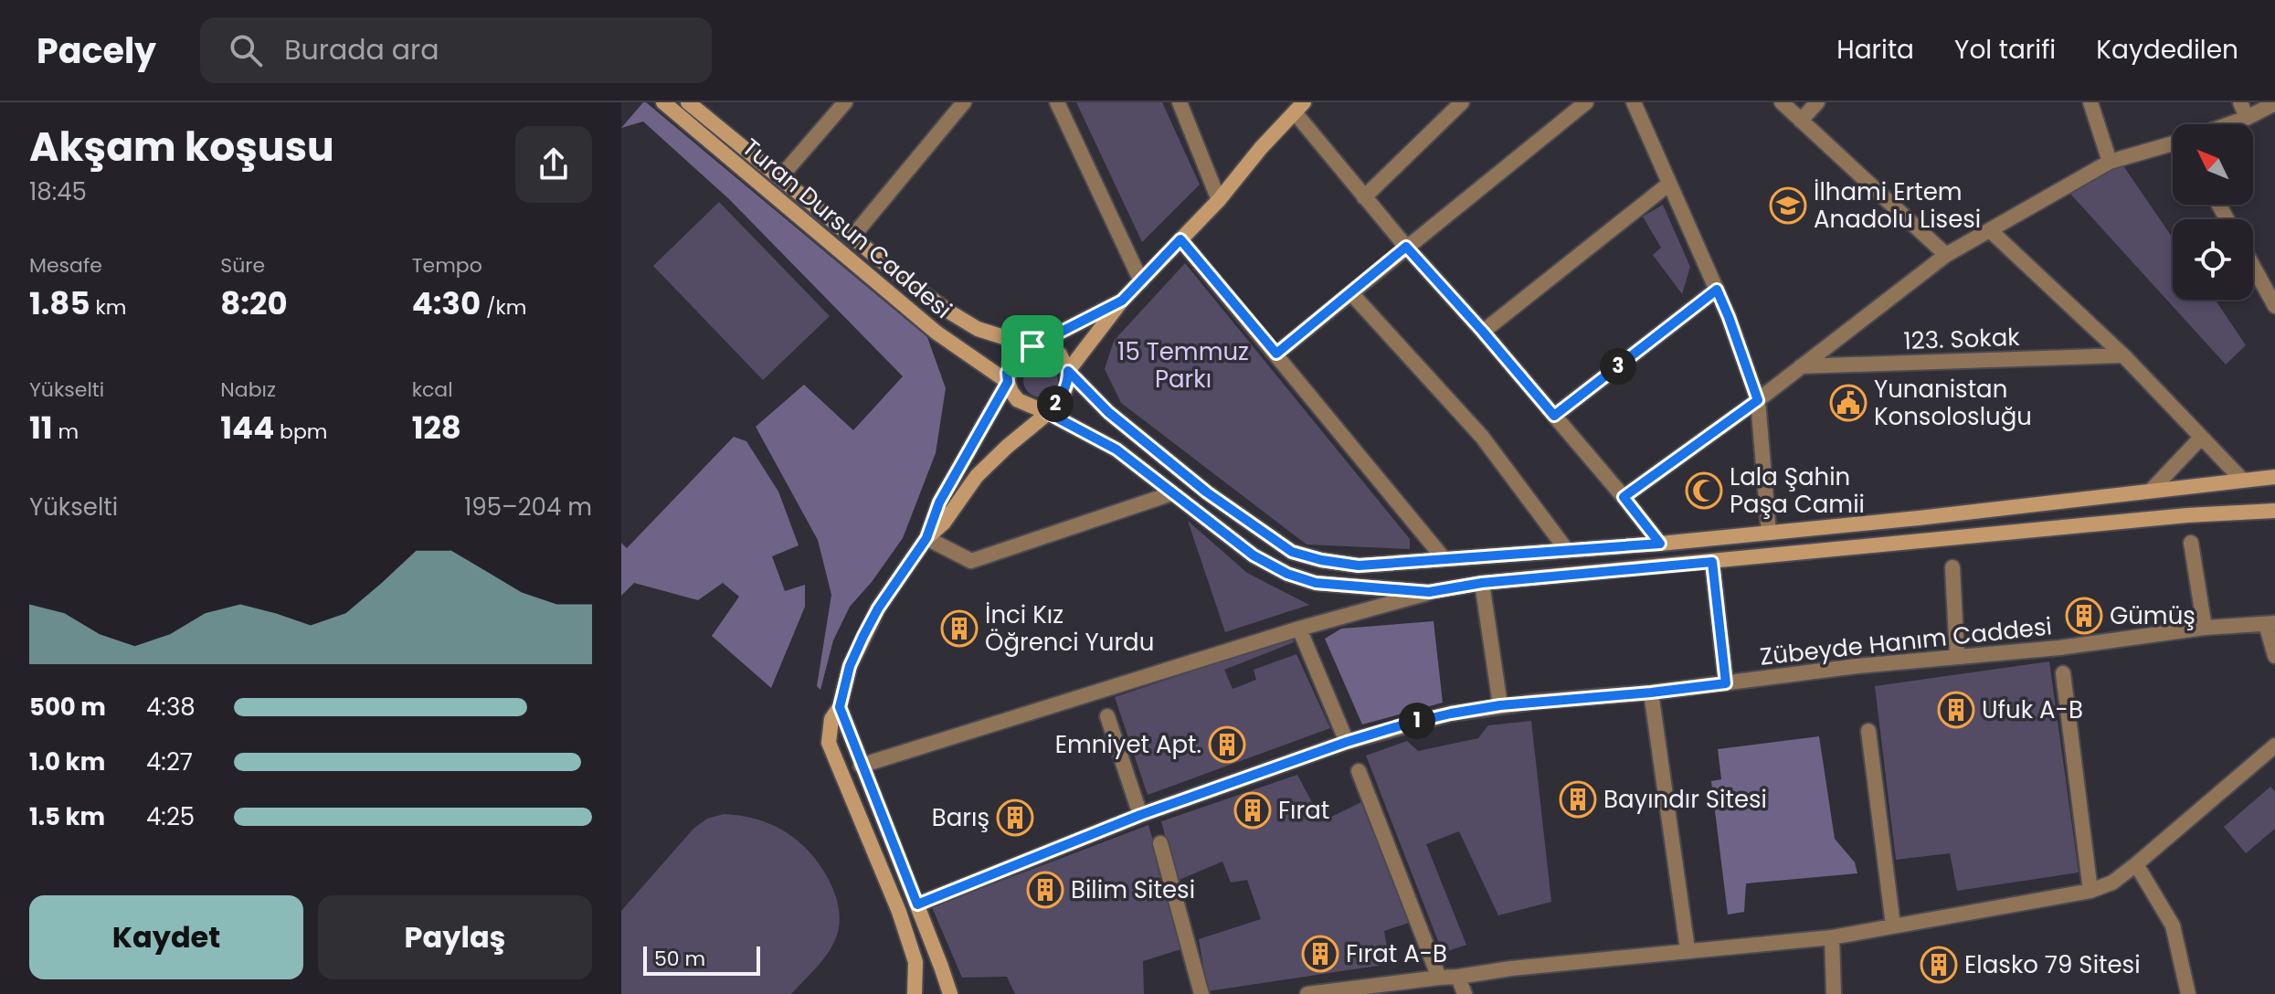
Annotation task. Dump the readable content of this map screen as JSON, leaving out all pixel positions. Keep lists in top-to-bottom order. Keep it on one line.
{"streets":{"main road":["Turan Dursun Caddesi"],"street":["123. Sokak","Zübeyde Hanım Caddesi"]},"parks":["15 Temmuz Parkı"],"places":{"school or university":["İlhami Ertem Anadolu Lisesi"],"public building":["Yunanistan Konsolosluğu"],"mosque":["Lala Şahin Paşa Camii"],"building":["Gümüş","İnci Kız Öğrenci Yurdu","Ufuk A-B","Emniyet Apt.","Bayındır Sitesi","Fırat","Barış","Bilim Sitesi","Fırat A-B","Elasko 79 Sitesi"]},"scale_bar":"50 m","north":"top left","page":{"header":"Pacely","search":"Burada ara","nav":["Harita","Yol tarifi","Kaydedilen"],"heading":["Akşam koşusu","18:45"],"stats":[["Mesafe","1.85 km"],["Süre","8:20"],["Tempo","4:30 /km"],["Yükselti","11 m"],["Nabız","144 bpm"],["kcal","128"]],"pins":["3","2","1"],"chart":["Yükselti","195–204 m"],"list":[{"name":"500 m","note":"4:38"},{"name":"1.0 km","note":"4:27"},{"name":"1.5 km","note":"4:25"}],"buttons":["Kaydet","Paylaş"],"scale":"50 m"}}
